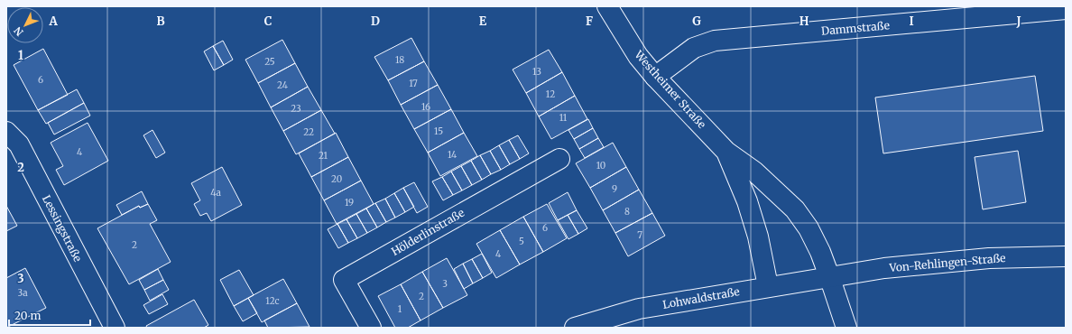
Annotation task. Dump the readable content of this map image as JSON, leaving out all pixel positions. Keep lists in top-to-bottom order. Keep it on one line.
{"streets":{"street":["Dammstraße","Westheimer Straße","Lessingstraße","Hölderlinstraße","Von-Rehlingen-Straße","Lohwaldstraße"]},"crossings":[["Dammstraße","Westheimer Straße"],["Westheimer Straße","Von-Rehlingen-Straße"],["Westheimer Straße","Lohwaldstraße"],["Von-Rehlingen-Straße","Lohwaldstraße"]],"house_numbers":["18","25","13","6","17","24","12","16","23","11","15","22","4","14","21","10","20","9","4a","19","8","6","7","5","2","4","3","3a","2","12c","1"],"scale_bar":"20 m","north":"bottom left","grid":{"columns":["A","B","C","D","E","F","G","H","I","J"],"rows":["1","2","3"]}}
